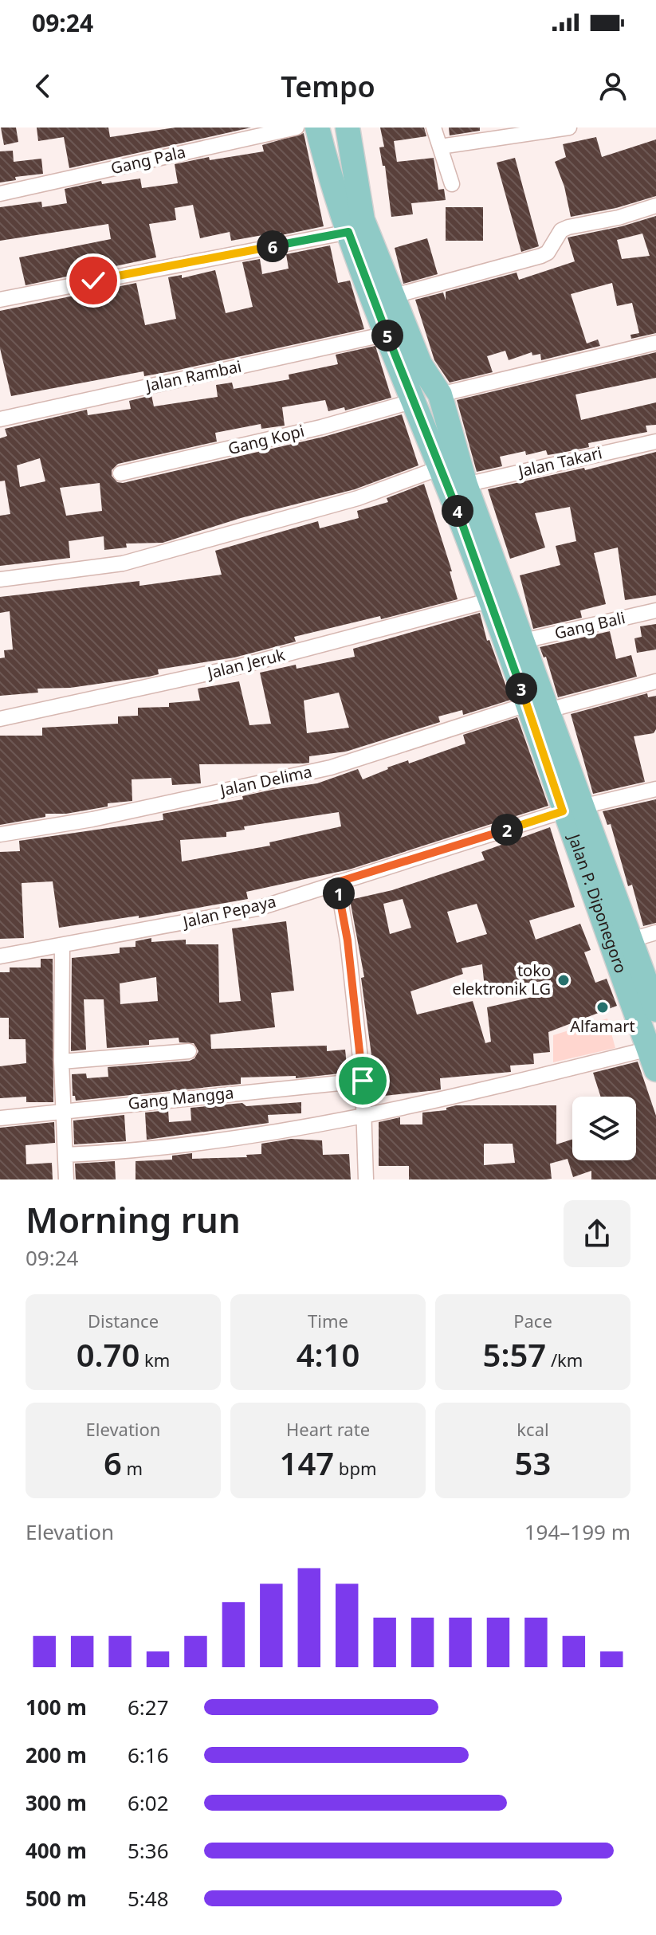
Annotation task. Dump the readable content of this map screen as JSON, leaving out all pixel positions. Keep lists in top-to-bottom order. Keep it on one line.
{"streets":{"main road":["Jalan P. Diponegoro"],"street":["Gang Pala","Jalan Rambai","Gang Kopi","Jalan Takari","Gang Bali","Jalan Jeruk","Jalan Delima","Jalan Pepaya","Gang Mangga"]},"crossings":[["Jalan P. Diponegoro","Jalan Pepaya"]],"places":["toko elektronik LG","Alfamart"],"page":{"status":"09:24","header":"Tempo","pins":["6","5","4","3","2","1"],"heading":["Morning run","09:24"],"stats":[["Distance","0.70 km"],["Time","4:10"],["Pace","5:57 /km"],["Elevation","6 m"],["Heart rate","147 bpm"],["kcal","53"]],"chart":["Elevation","194–199 m"],"list":[{"name":"100 m","note":"6:27"},{"name":"200 m","note":"6:16"},{"name":"300 m","note":"6:02"},{"name":"400 m","note":"5:36"},{"name":"500 m","note":"5:48"}]}}
